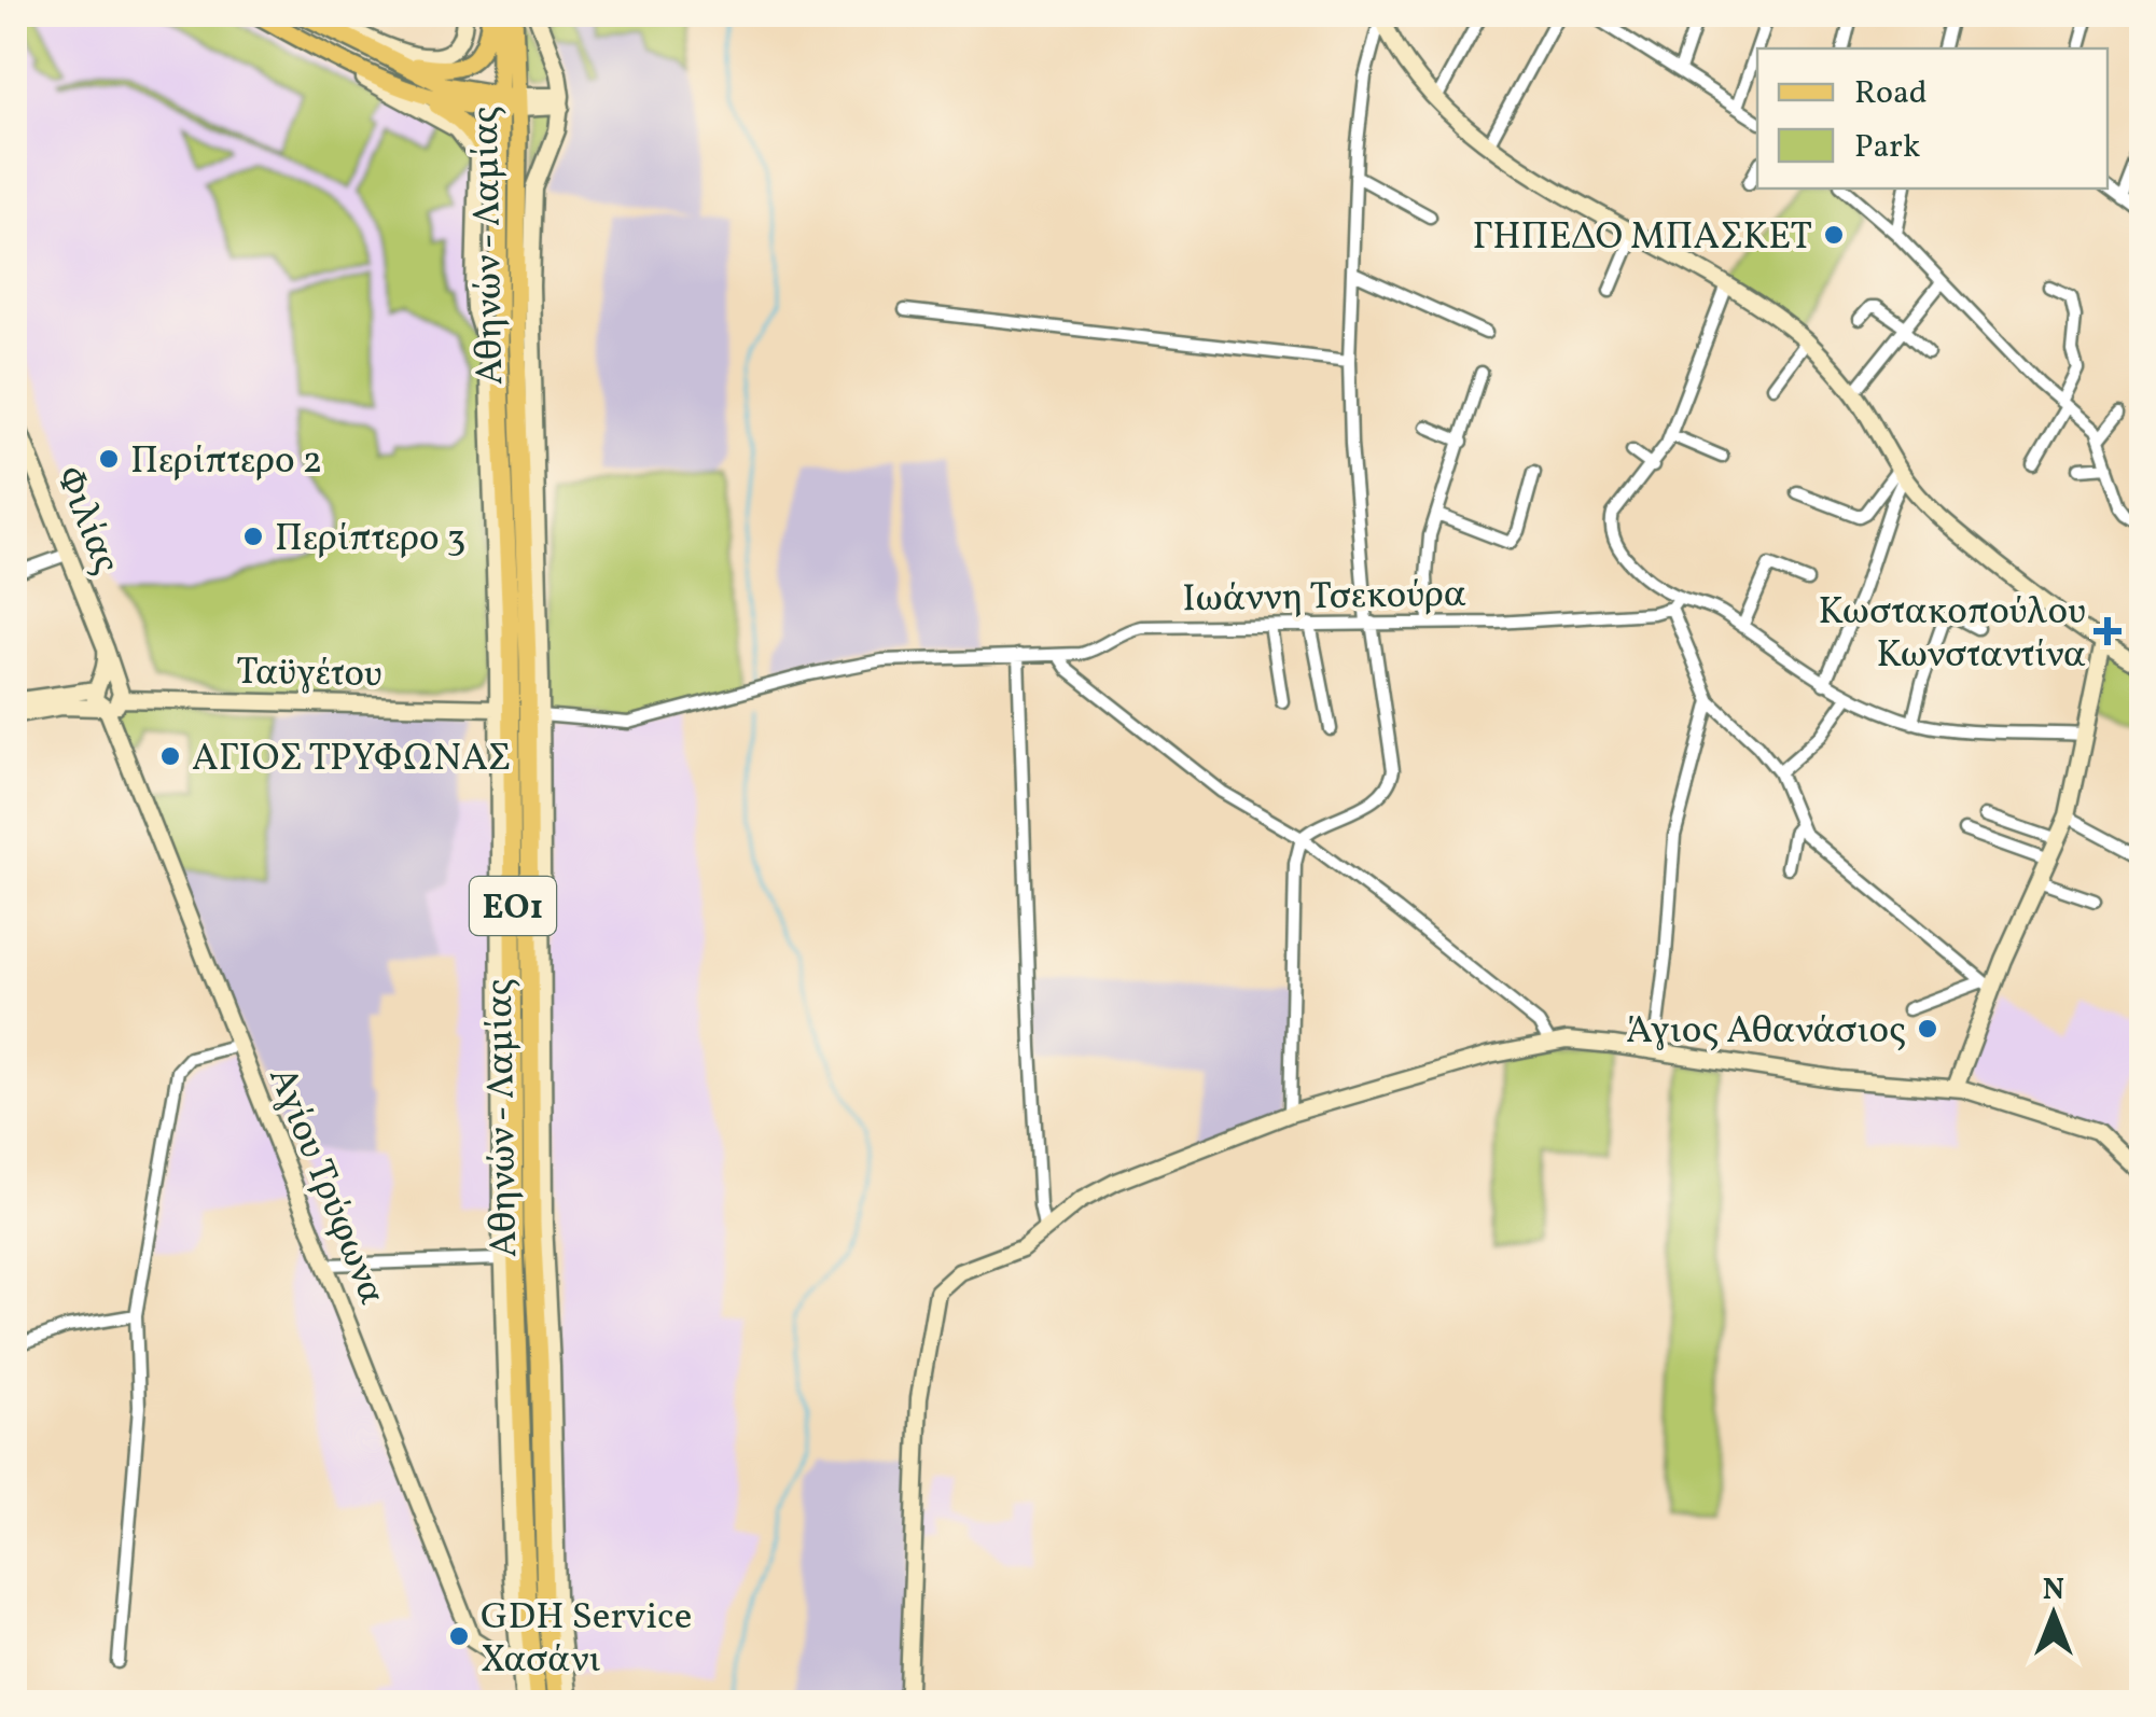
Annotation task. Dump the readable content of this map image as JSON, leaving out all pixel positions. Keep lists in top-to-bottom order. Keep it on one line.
{"streets":{"main road":["Αθηνών - Λαμίας","ΕΟ1"],"street":["Φιλίας","Ιωάννη Τσεκούρα","Ταϋγέτου","Αγίου Τρύφωνα"]},"crossings":[["Φιλίας","Ταϋγέτου"]],"places":{"other":["ΓΗΠΕΔΟ ΜΠΑΣΚΕΤ","Περίπτερο 2","Περίπτερο 3","ΑΓΙΟΣ ΤΡΥΦΩΝΑΣ","Άγιος Αθανάσιος","GDH Service Χασάνι"],"health":["Κωστακοπούλου Κωνσταντίνα"]},"legend":["Road","Park"],"north":"top"}
